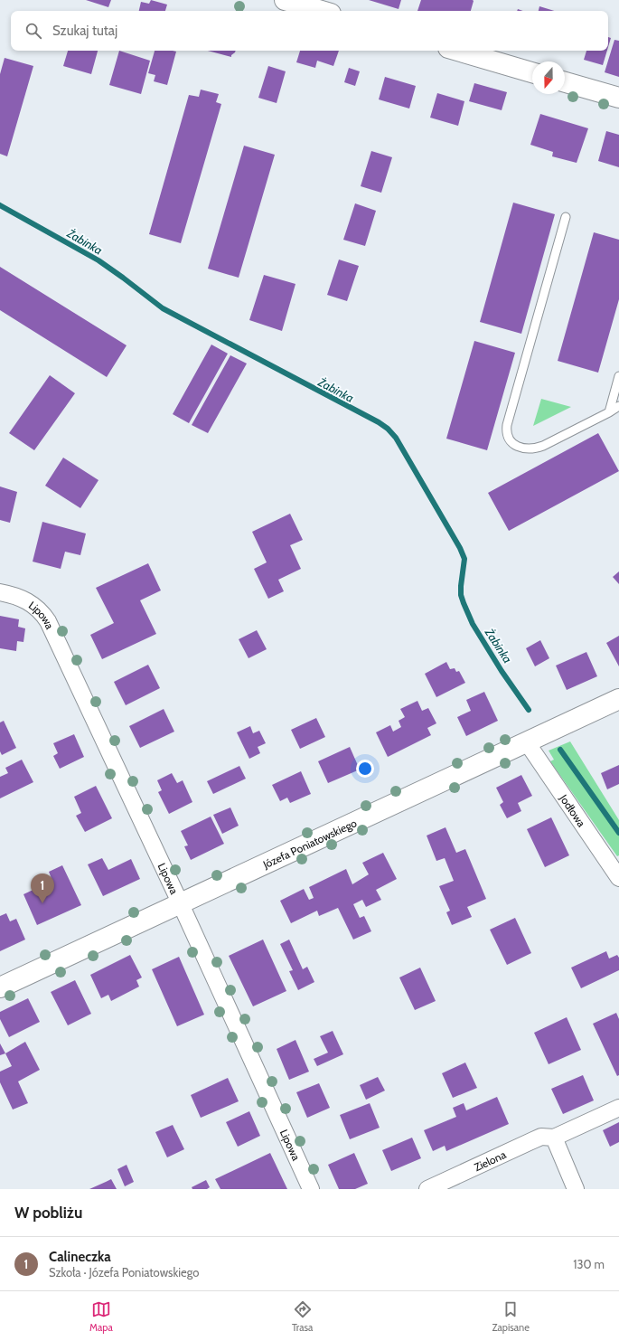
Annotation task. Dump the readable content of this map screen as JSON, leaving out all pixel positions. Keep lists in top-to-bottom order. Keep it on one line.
{"streets":{"street":["Lipowa","Jodłowa","Józefa Poniatowskiego","Zielona"]},"crossings":[["Lipowa","Józefa Poniatowskiego"],["Jodłowa","Józefa Poniatowskiego"]],"water":["Żabinka"],"north":"bottom","page":{"search":"Szukaj tutaj","pins":"1","heading":"W pobliżu","list":[{"mark":"1","name":"Calineczka","note":"Szkoła · Józefa Poniatowskiego","value":"130 m"}],"nav":["Mapa","Trasa","Zapisane"]}}
